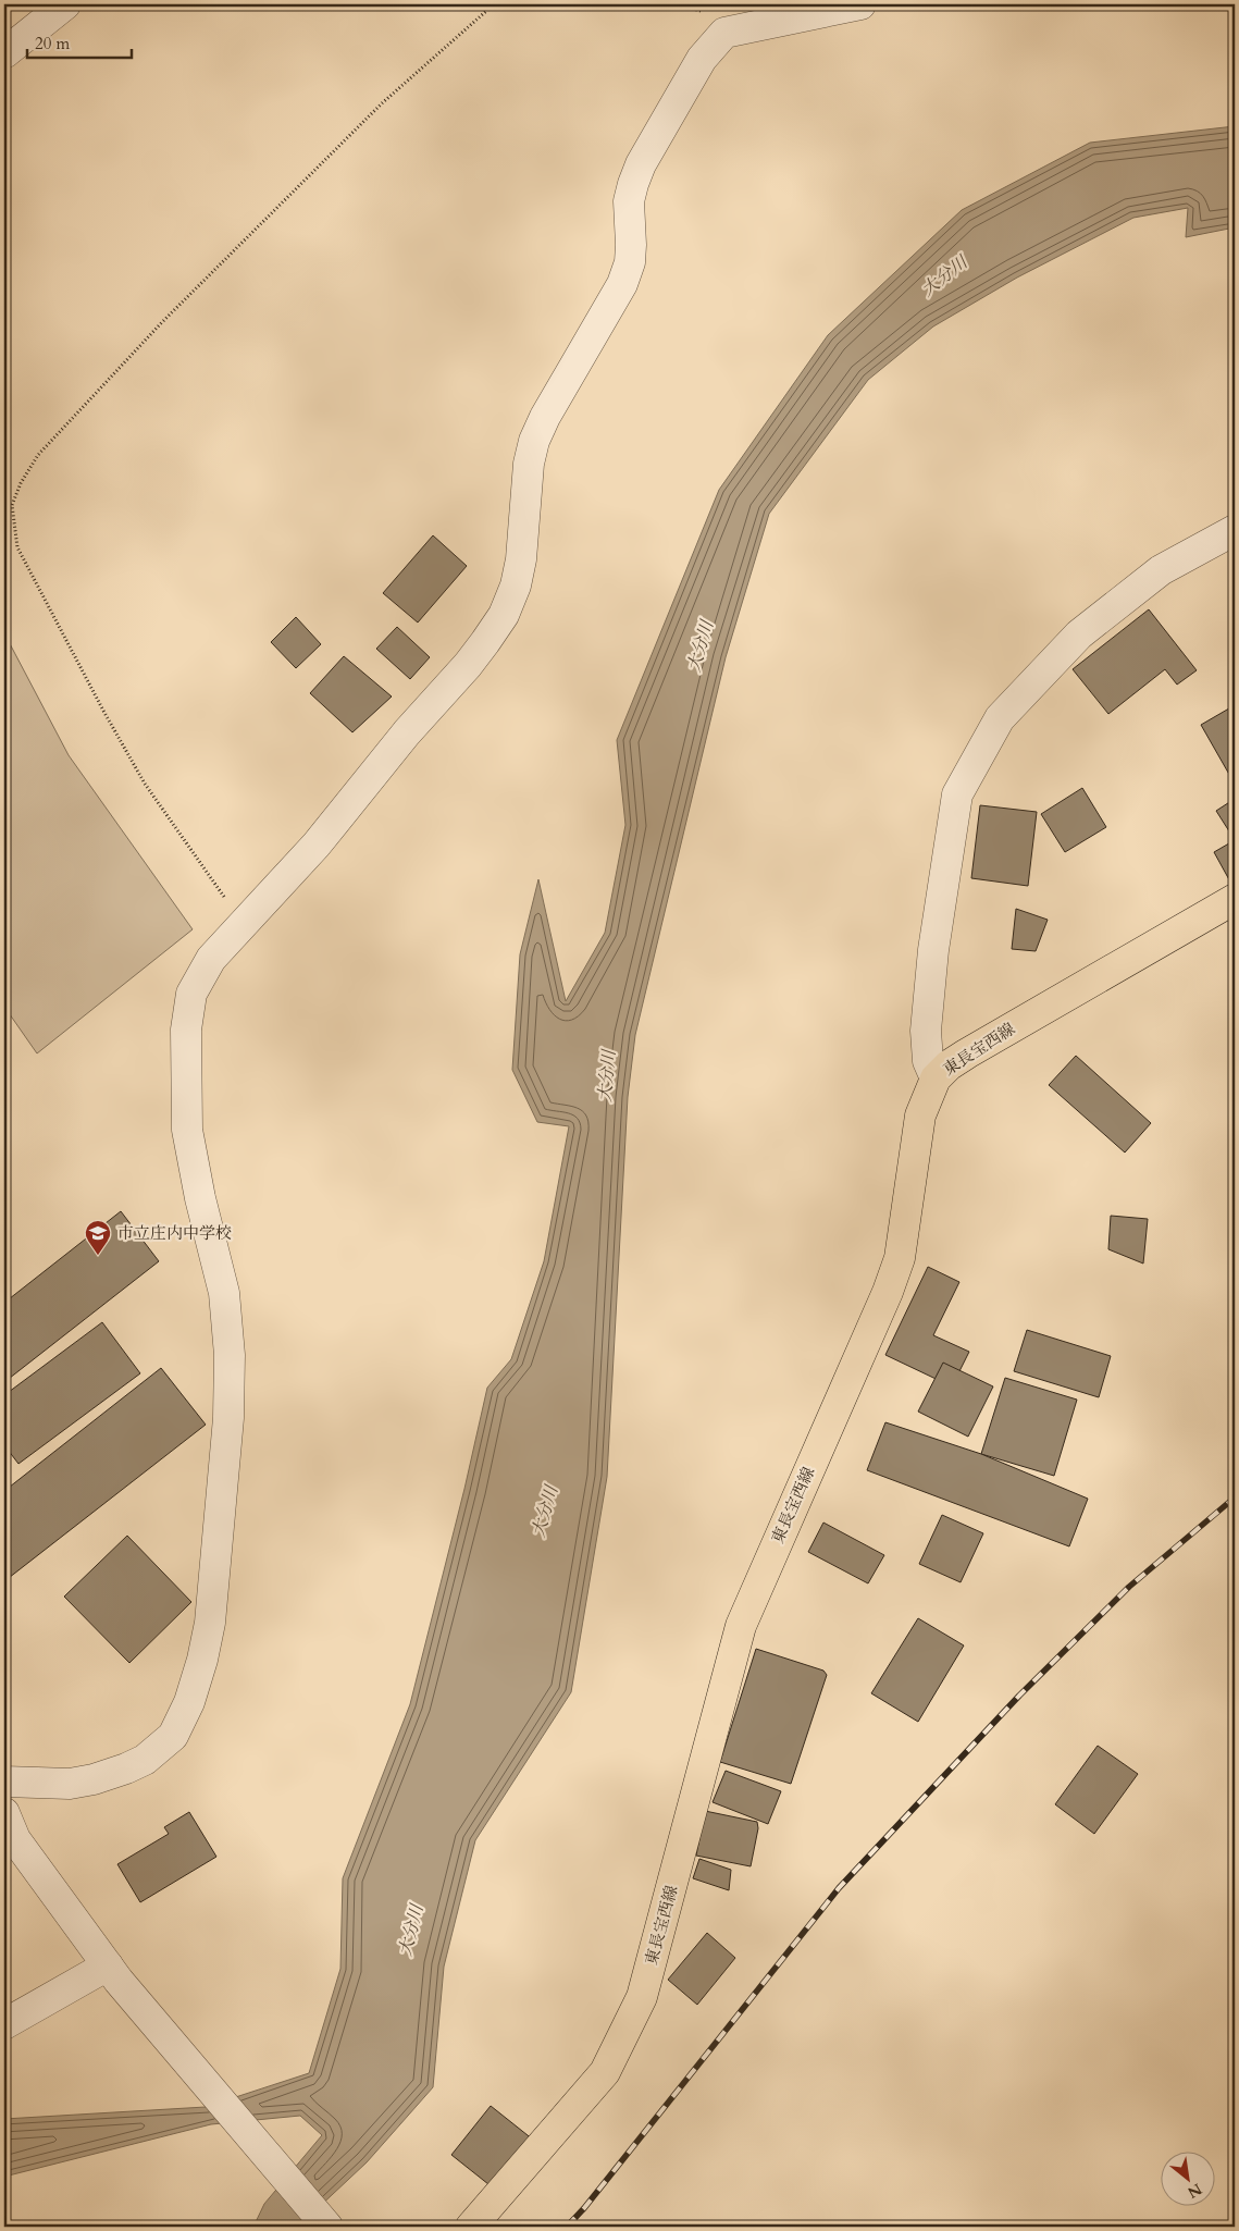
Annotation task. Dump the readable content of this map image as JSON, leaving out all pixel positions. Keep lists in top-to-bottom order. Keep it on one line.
{"streets":{"main road":["東長宝西線"]},"water":["大分川"],"places":{"school or university":["市立庄内中学校"]},"scale_bar":"20 m","north":"bottom right"}
